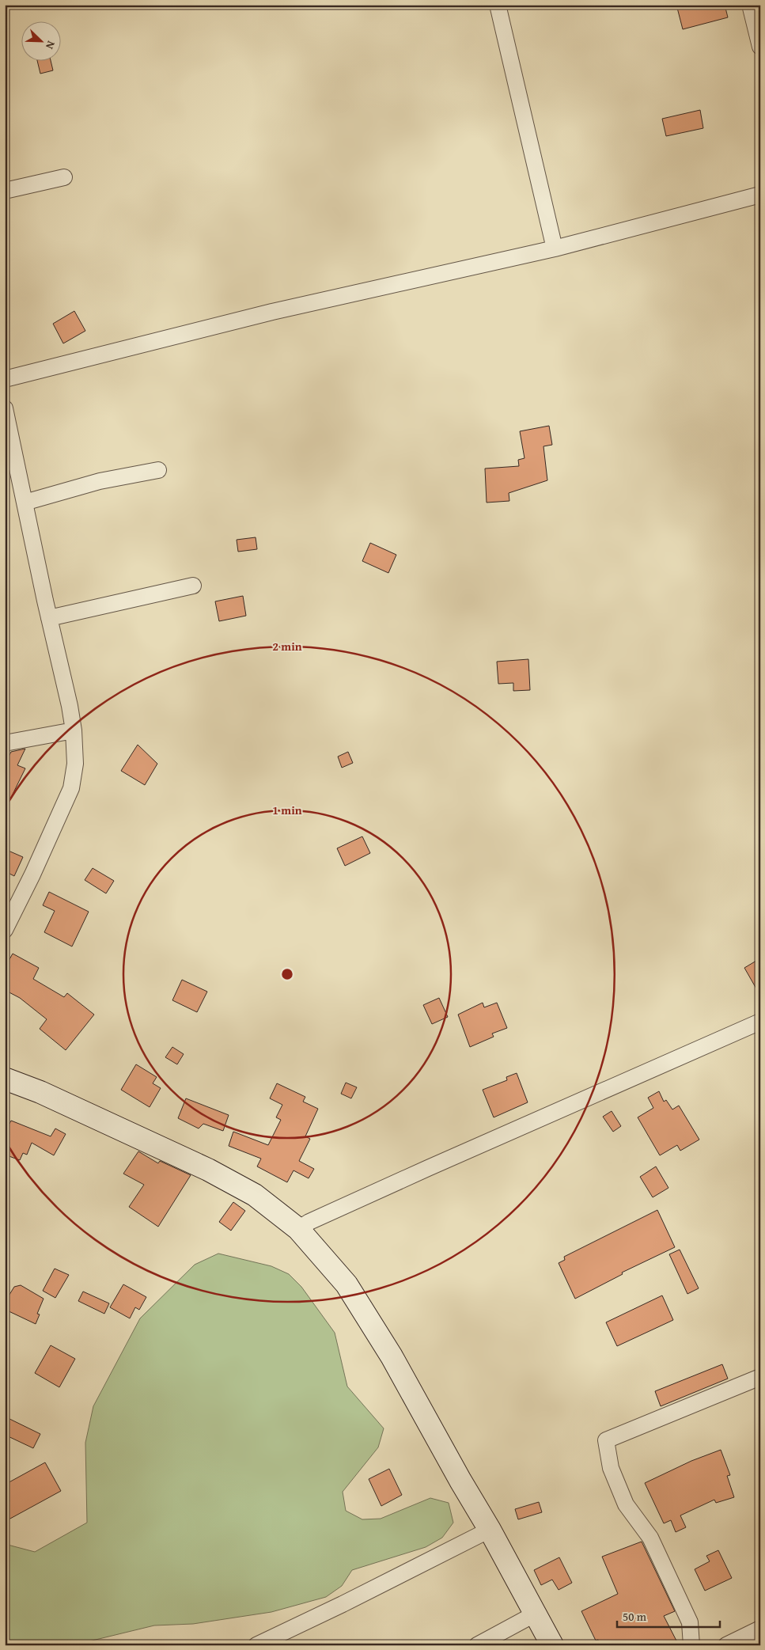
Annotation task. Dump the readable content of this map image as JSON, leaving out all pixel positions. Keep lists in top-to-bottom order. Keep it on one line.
{"scale_bar":"50 m","north":"bottom right","rings":["2 min","1 min"]}
